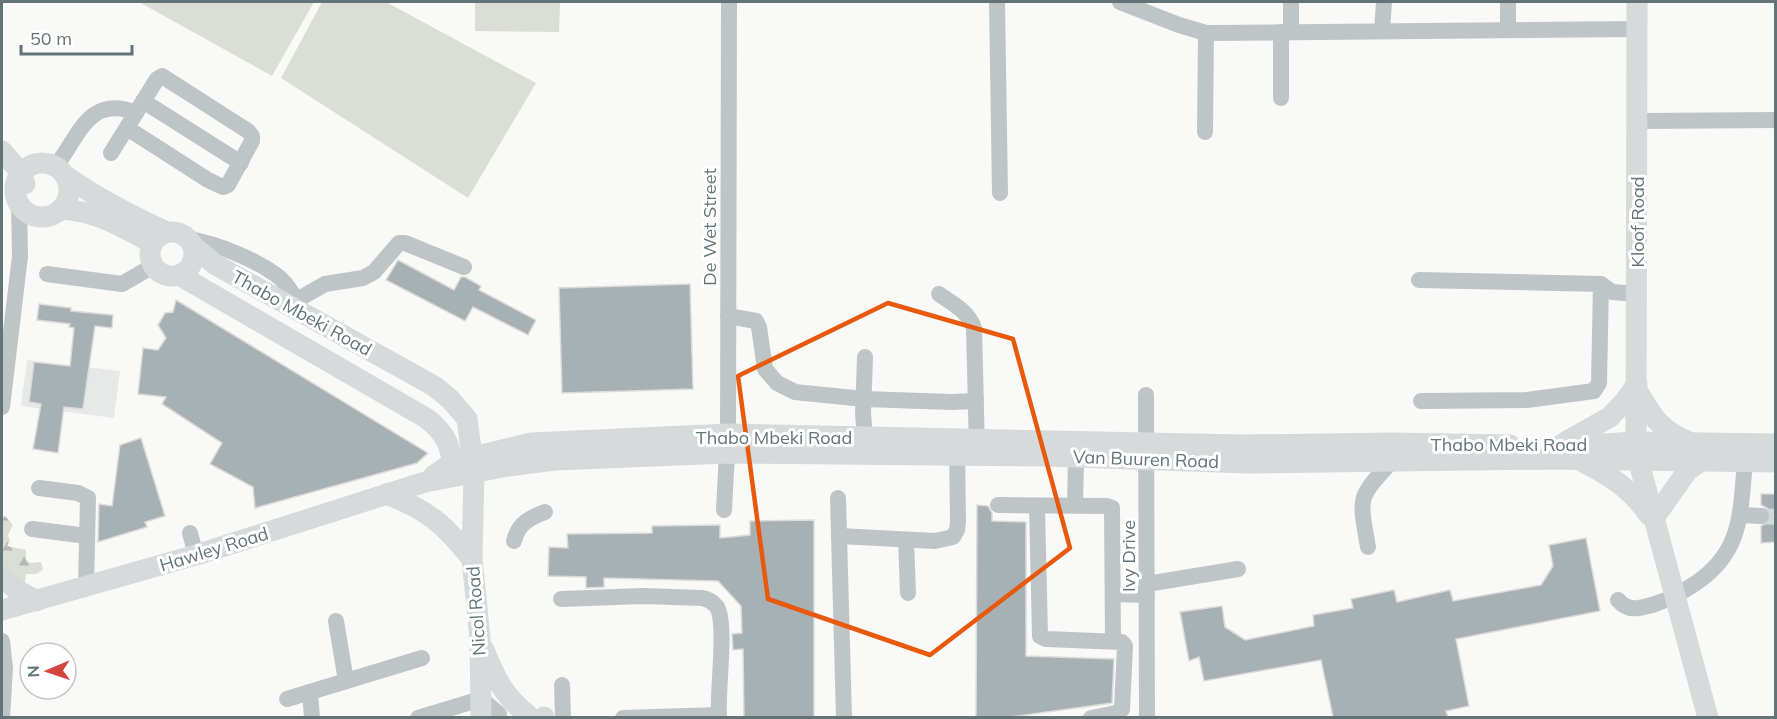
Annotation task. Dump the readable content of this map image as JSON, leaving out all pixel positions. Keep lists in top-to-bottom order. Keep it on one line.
{"streets":{"main road":["Kloof Road","Thabo Mbeki Road","Van Buuren Road","Hawley Road","Nicol Road"],"street":["De Wet Street","Ivy Drive"]},"crossings":[["Kloof Road","Thabo Mbeki Road"],["De Wet Street","Thabo Mbeki Road"],["Thabo Mbeki Road","Van Buuren Road"],["Thabo Mbeki Road","Hawley Road"],["Thabo Mbeki Road","Nicol Road"],["Van Buuren Road","Ivy Drive"],["Hawley Road","Nicol Road"]],"scale_bar":"50 m","north":"left"}
